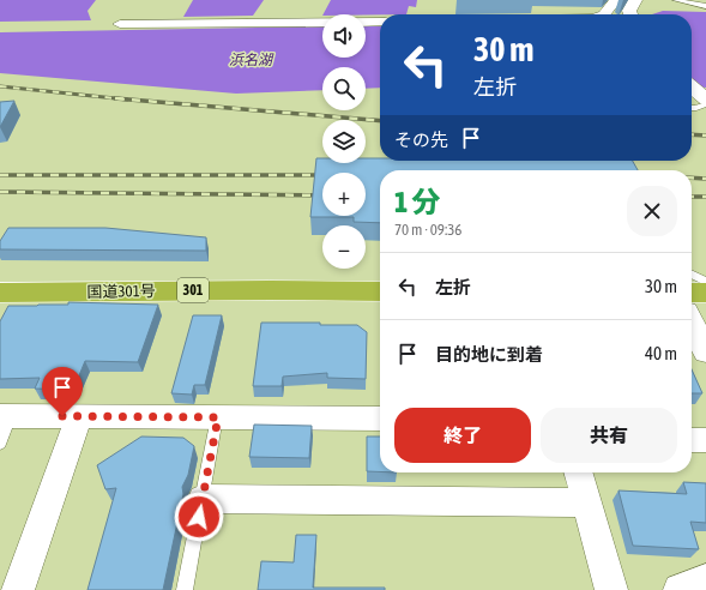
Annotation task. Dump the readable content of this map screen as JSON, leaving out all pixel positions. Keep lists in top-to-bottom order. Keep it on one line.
{"streets":{"highway":["301","国道301号"]},"water":["浜名湖"],"page":{"map_buttons":["+","−"],"turn":["30 m","左折"],"then":"その先","heading":["1 分","70 m · 09:36"],"list":[{"name":"左折","value":"30 m"},{"name":"目的地に到着","value":"40 m"}],"buttons":["終了","共有"]}}
